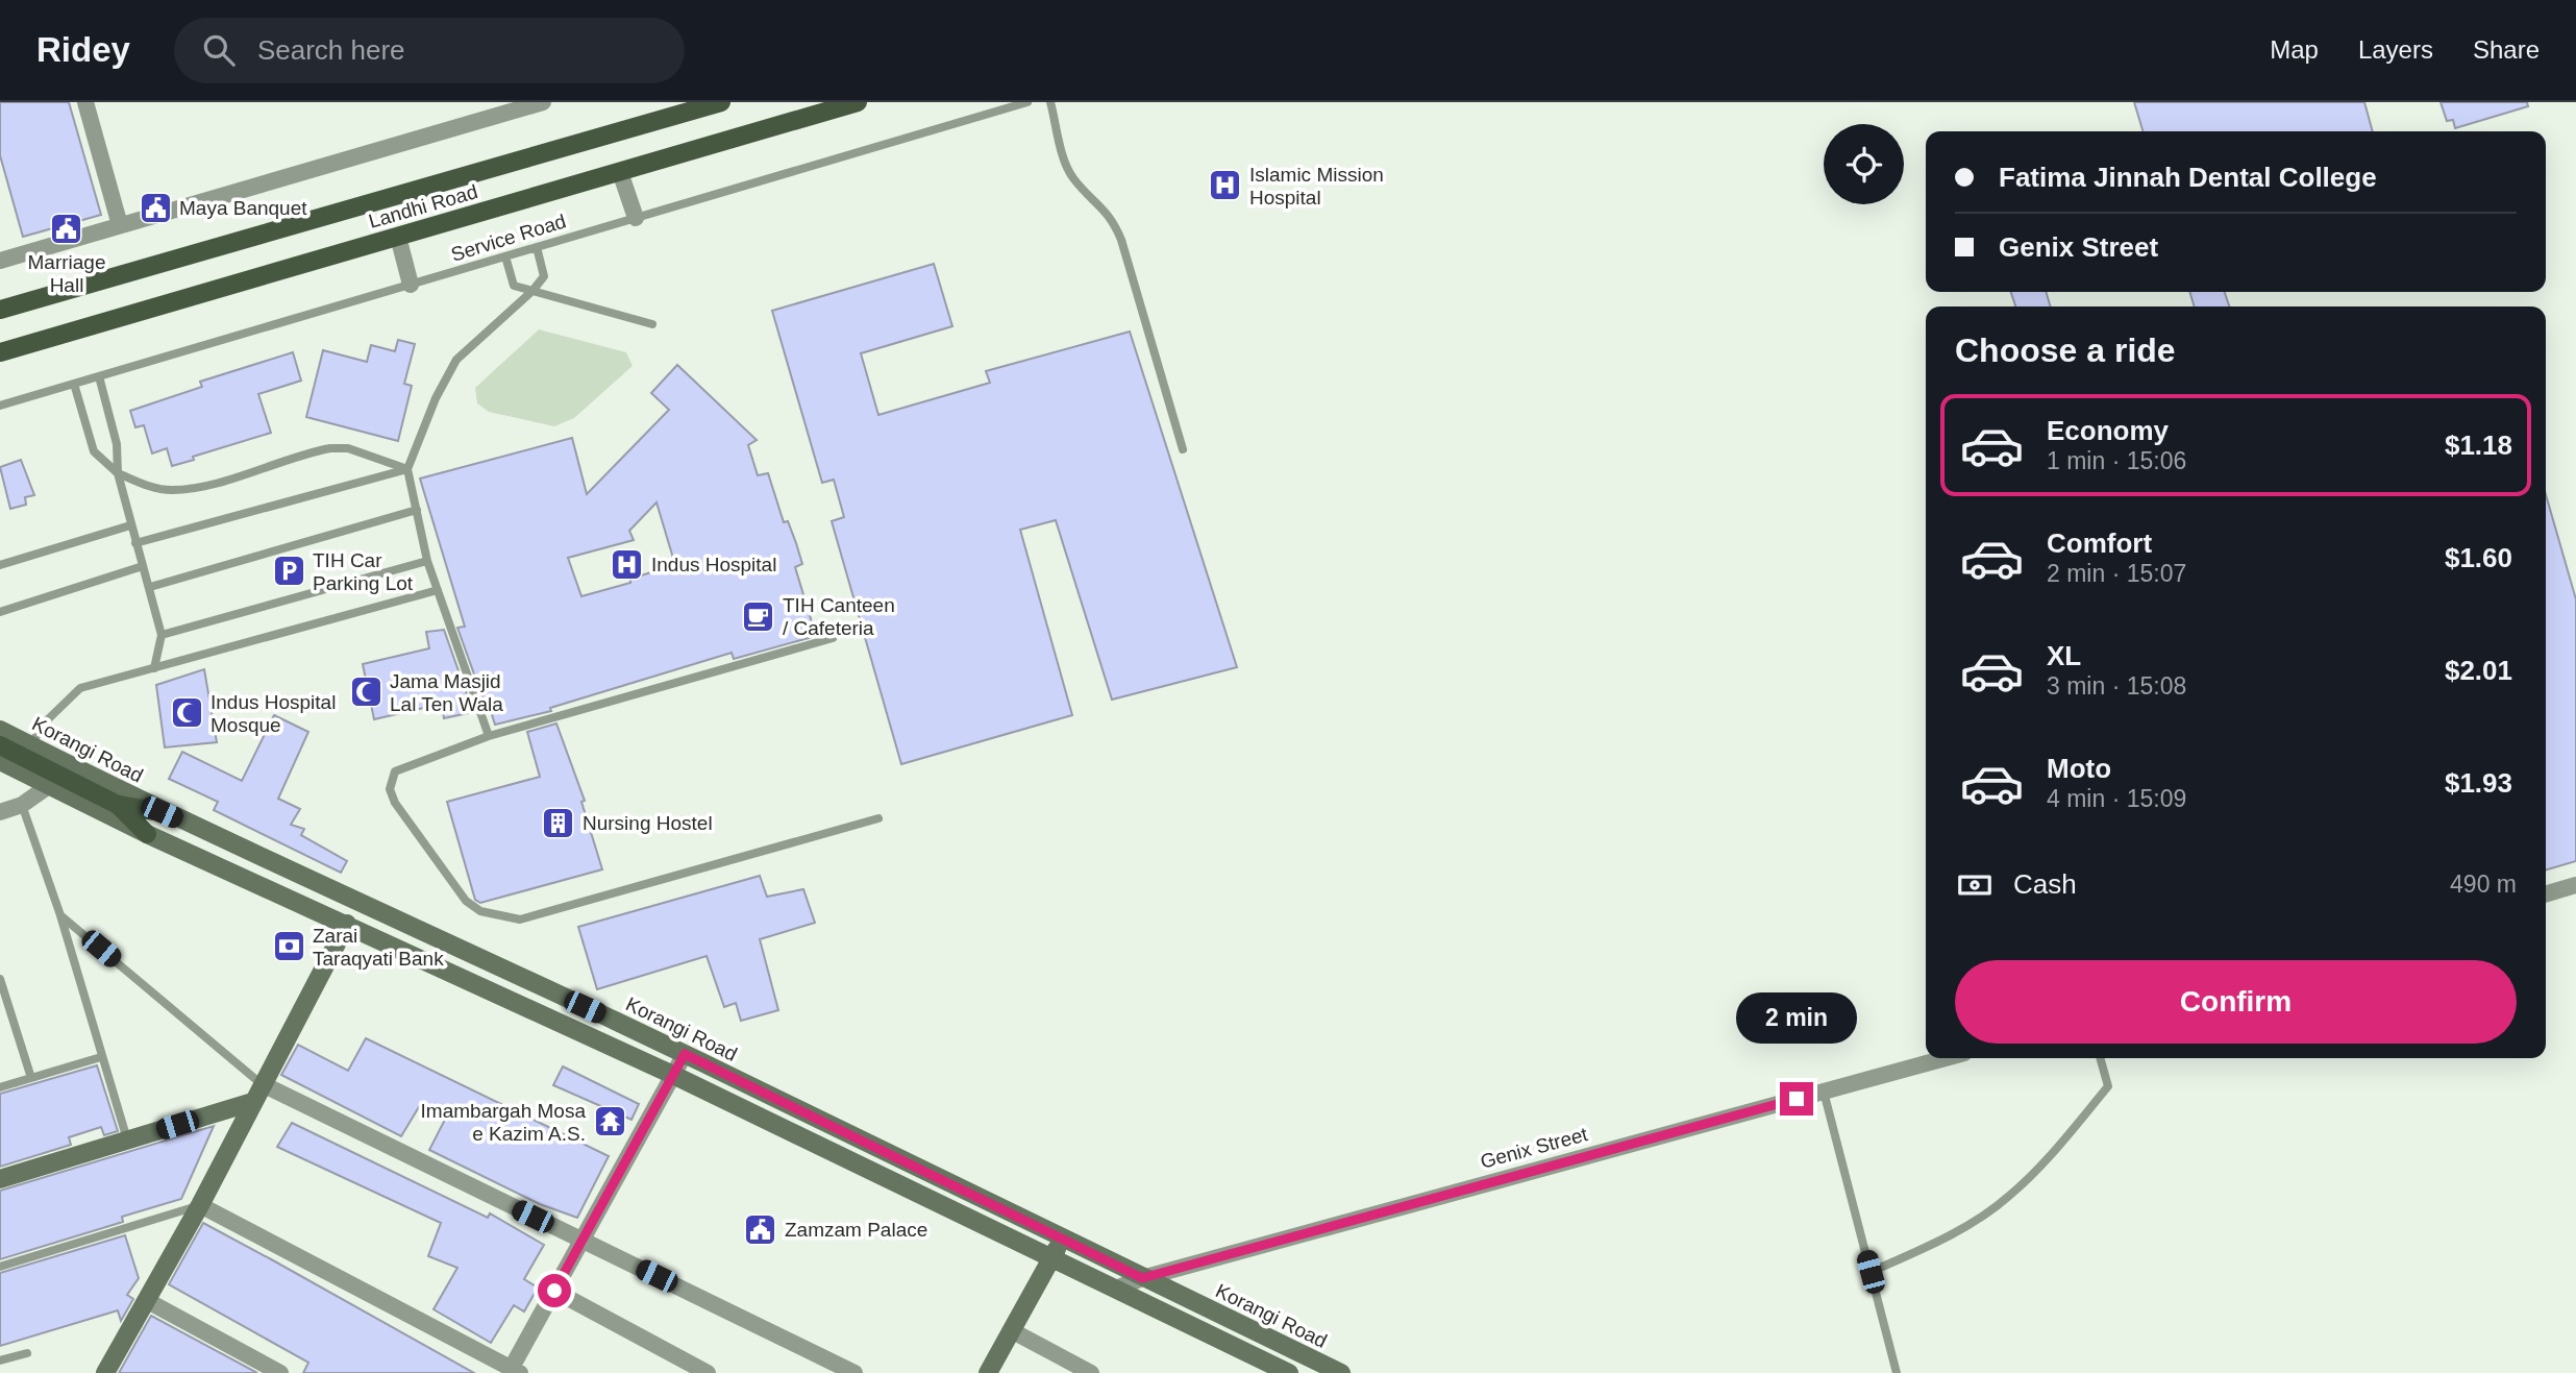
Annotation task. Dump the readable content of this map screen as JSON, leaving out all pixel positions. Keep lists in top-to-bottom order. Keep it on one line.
{"streets":{"main road":["Landhi Road","Korangi Road"],"street":["Genix Street"],"lane":["Service Road"]},"crossings":[["Korangi Road","Genix Street"]],"places":{"hospital":["Islamic Mission Hospital","Indus Hospital"],"public building":["Maya Banquet","Marriage Hall","Zamzam Palace"],"parking":["TIH Car Parking Lot"],"cafe":["TIH Canteen / Cafeteria"],"mosque":["Jama Masjid Lal Ten Wala","Indus Hospital Mosque"],"building":["Nursing Hostel"],"bank":["Zarai Taraqyati Bank"],"temple":["Imambargah Mosa e Kazim A.S."]},"page":{"header":"Ridey","search":"Search here","nav":["Map","Layers","Share"],"banner":["Fatima Jinnah Dental College","Genix Street"],"heading":"Choose a ride","list":[{"name":"Economy","note":"1 min · 15:06","value":"$1.18"},{"name":"Comfort","note":"2 min · 15:07","value":"$1.60"},{"name":"XL","note":"3 min · 15:08","value":"$2.01"},{"name":"Moto","note":"4 min · 15:09","value":"$1.93"}],"pay":["Cash","490 m"],"buttons":"Confirm","bubble":"2 min"}}
